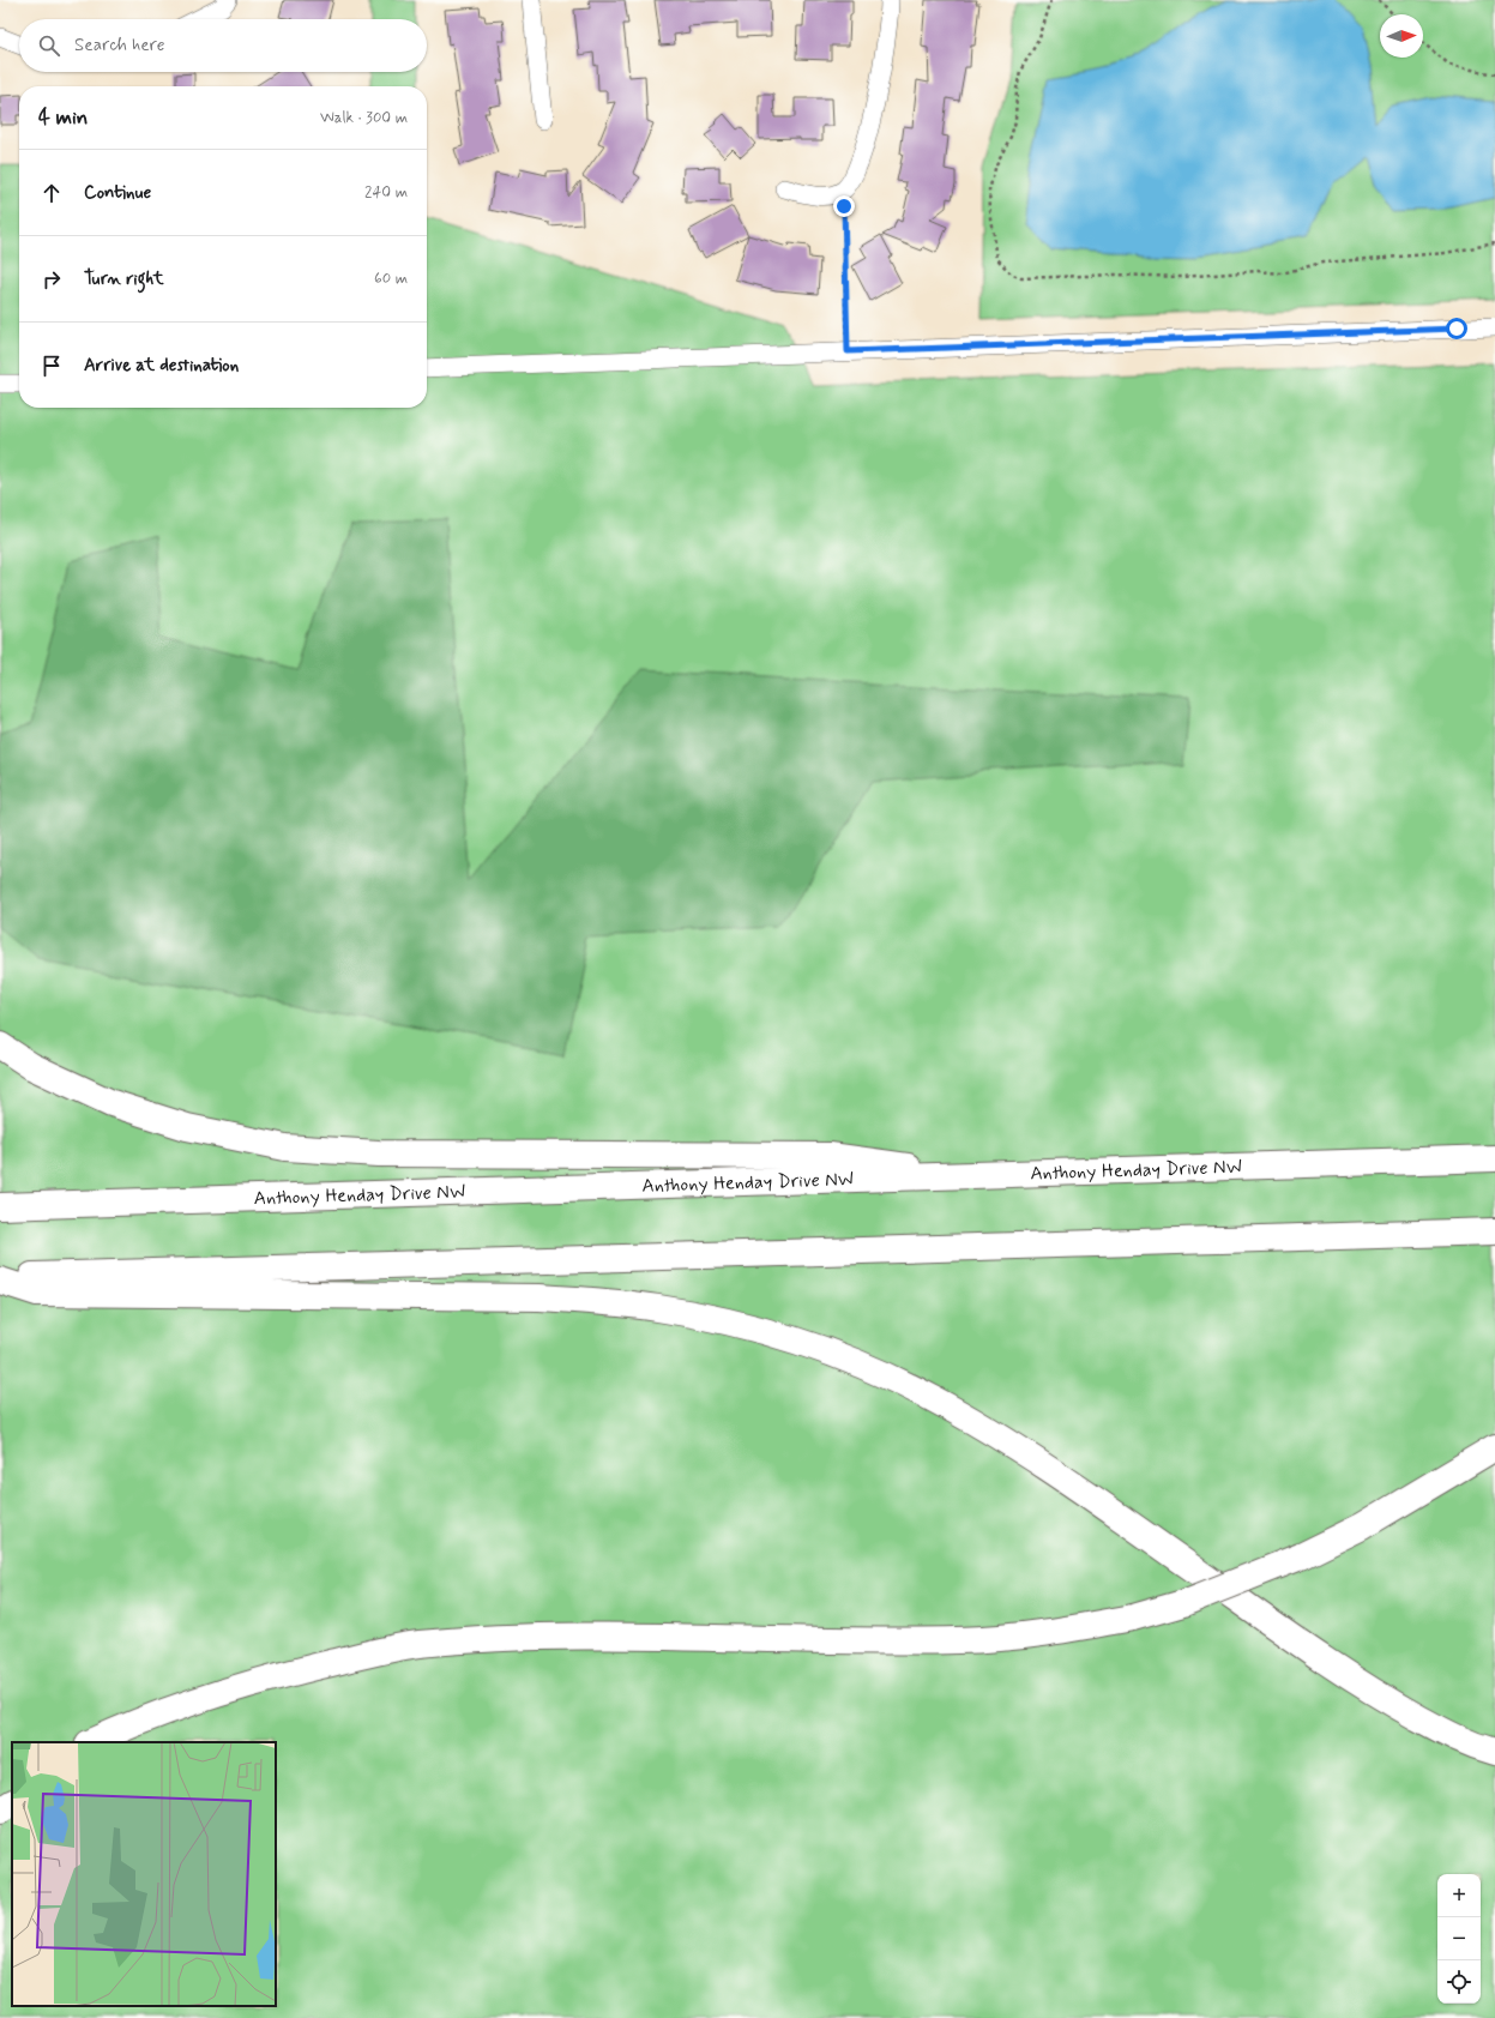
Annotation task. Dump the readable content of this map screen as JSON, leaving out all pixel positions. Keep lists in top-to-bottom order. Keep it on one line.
{"streets":{"highway":["Anthony Henday Drive NW"]},"north":"right","page":{"search":"Search here","heading":["4 min","Walk · 300 m"],"list":[["Continue","240 m"],["Turn right","60 m"],"Arrive at destination"],"map_buttons":["+","−"]}}
